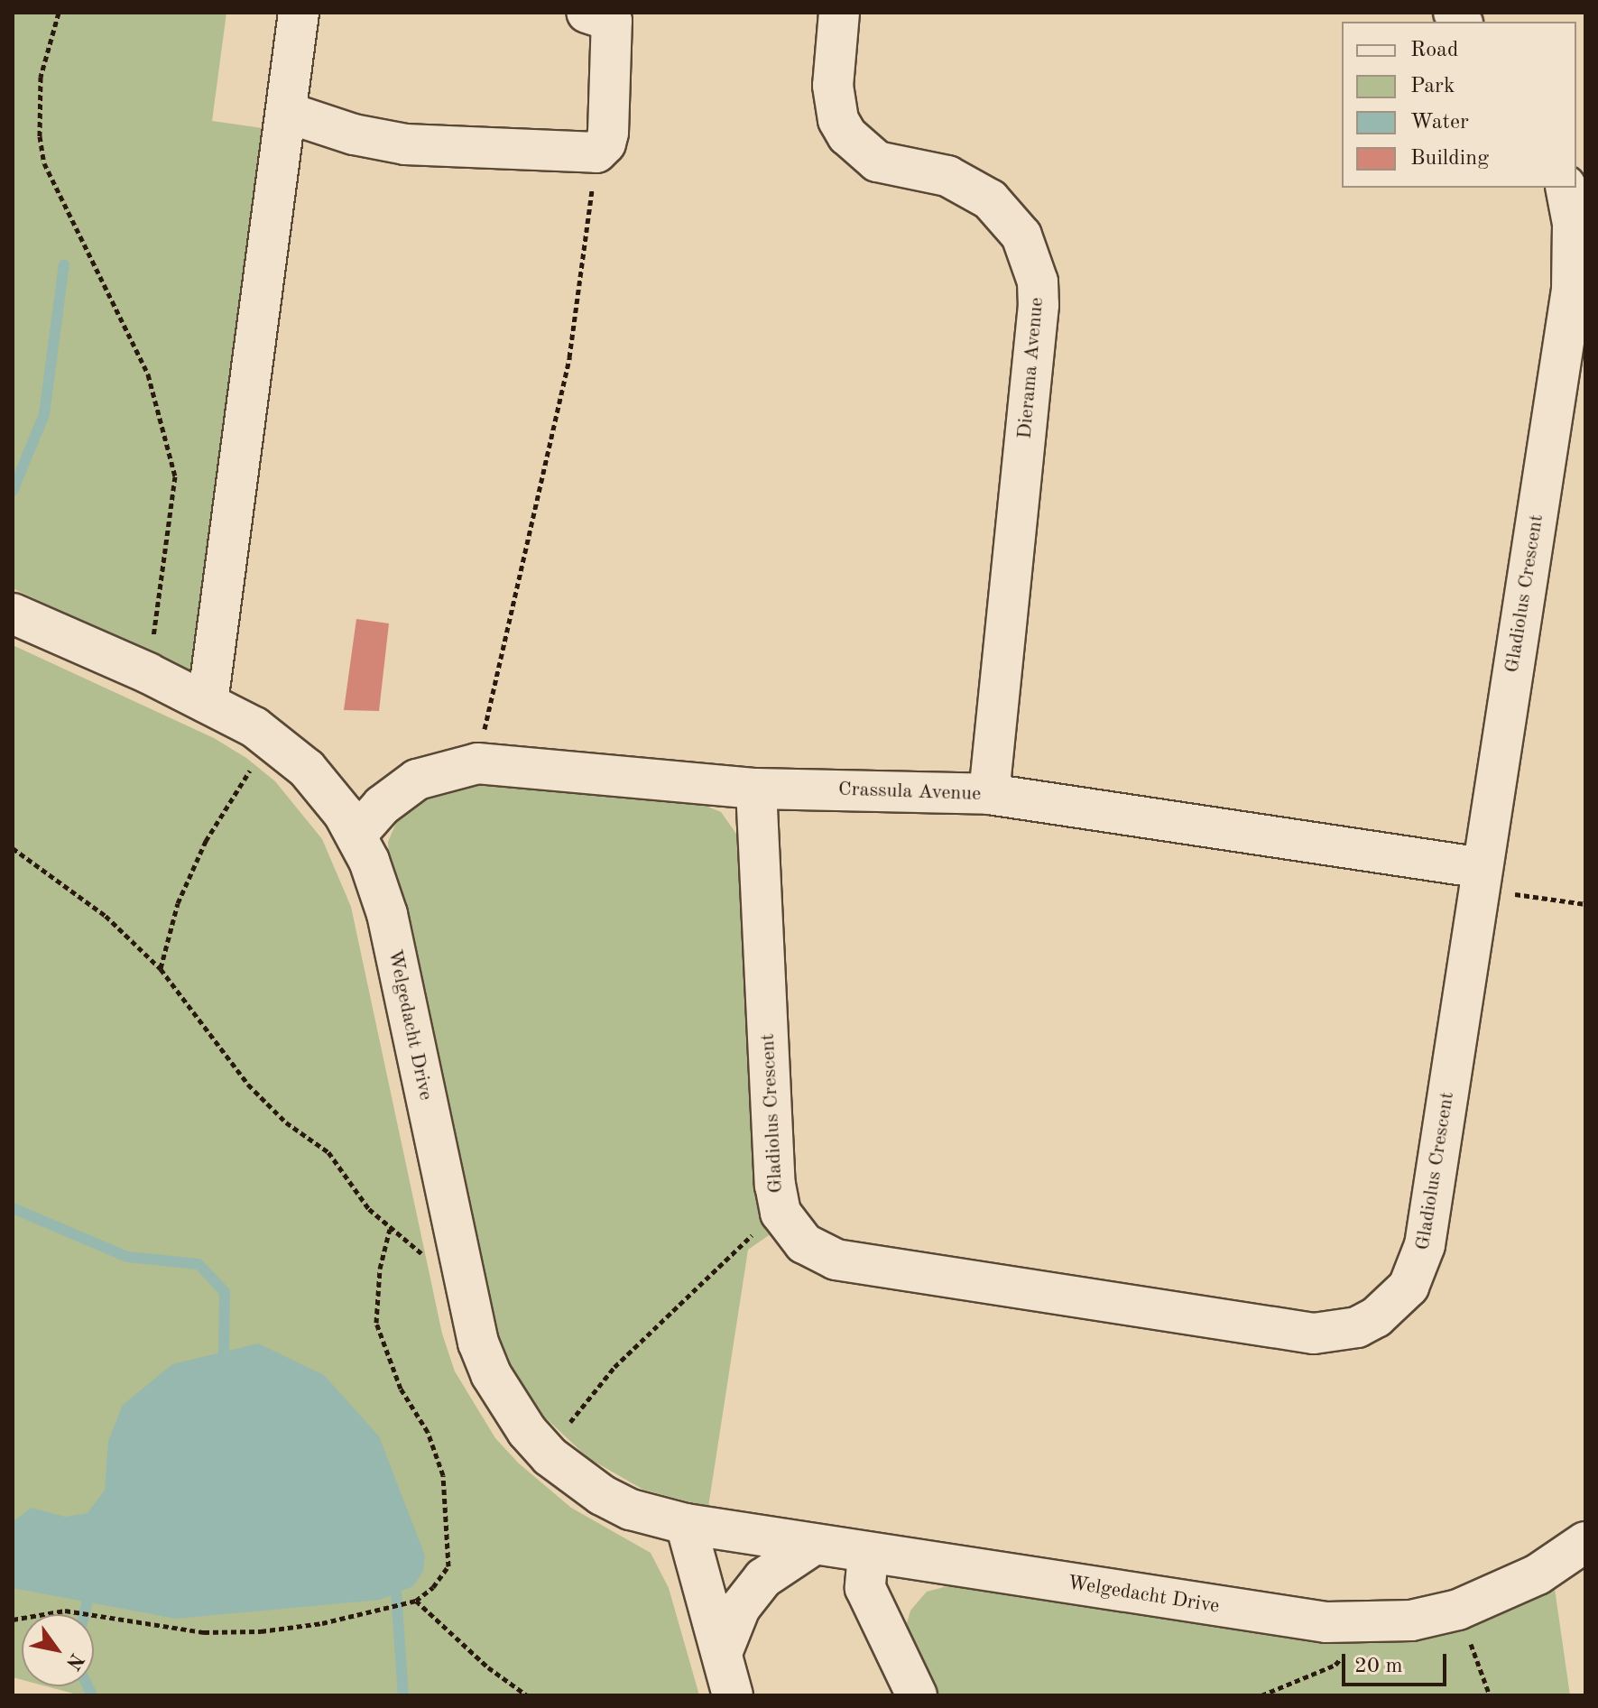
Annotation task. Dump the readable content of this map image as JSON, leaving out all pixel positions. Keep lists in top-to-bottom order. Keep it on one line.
{"streets":{"street":["Dierama Avenue","Gladiolus Crescent","Crassula Avenue","Welgedacht Drive"]},"crossings":[["Dierama Avenue","Crassula Avenue"],["Gladiolus Crescent","Crassula Avenue"],["Crassula Avenue","Welgedacht Drive"]],"legend":["Road","Park","Water","Building"],"scale_bar":"20 m","north":"bottom right"}
